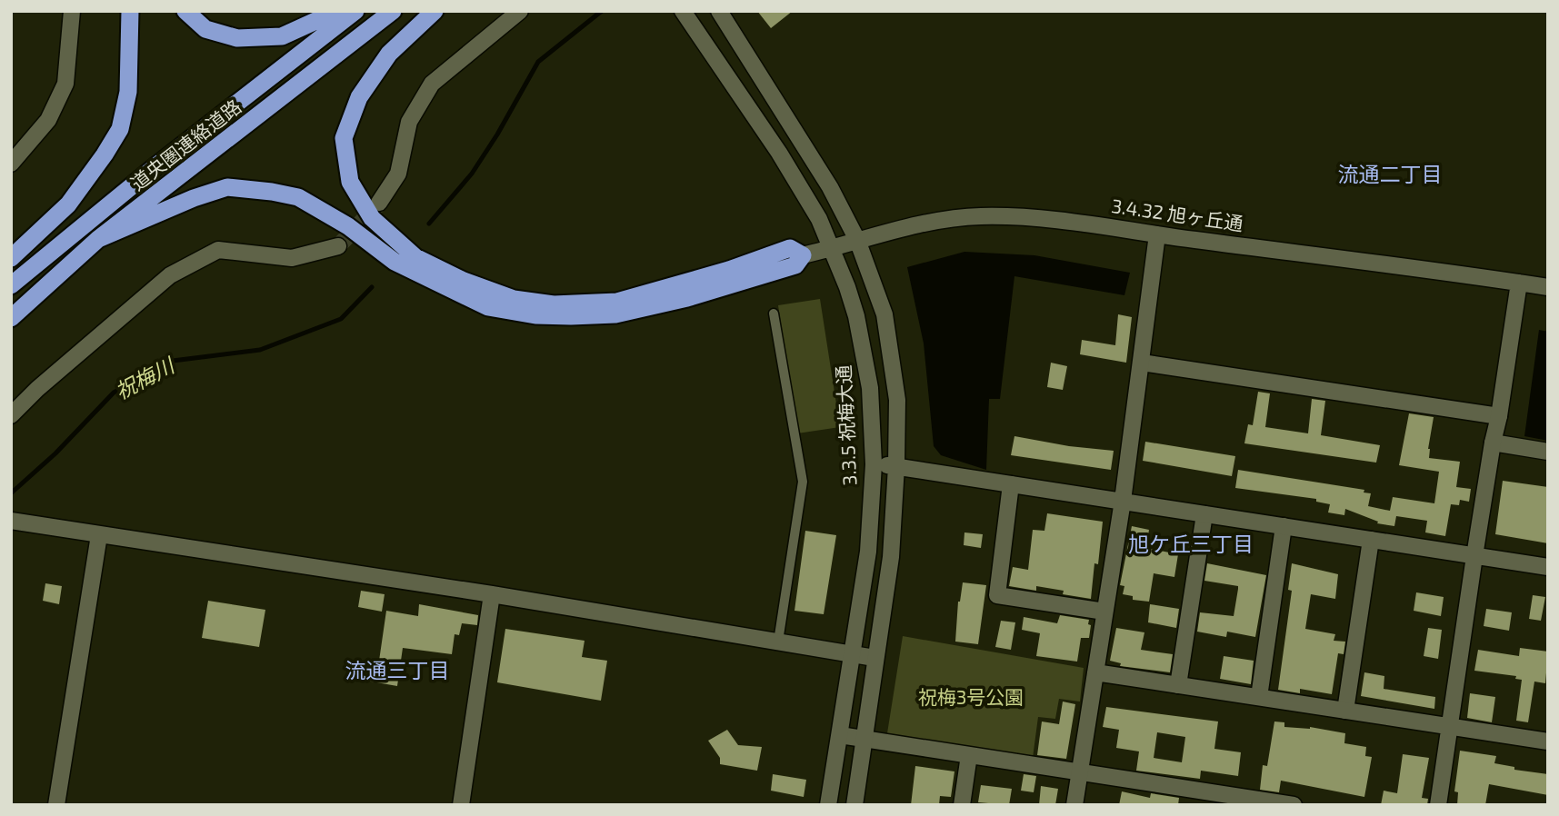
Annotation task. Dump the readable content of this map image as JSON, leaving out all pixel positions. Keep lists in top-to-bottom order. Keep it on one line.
{"streets":{"highway":["道央圏連絡道路"],"street":["3.4.32 旭ヶ丘通","3.3.5 祝梅大通"]},"crossings":[["3.4.32 旭ヶ丘通","3.3.5 祝梅大通"]],"districts":["流通二丁目","旭ケ丘三丁目","流通三丁目"],"water":["祝梅川"],"parks":["祝梅3号公園"]}
